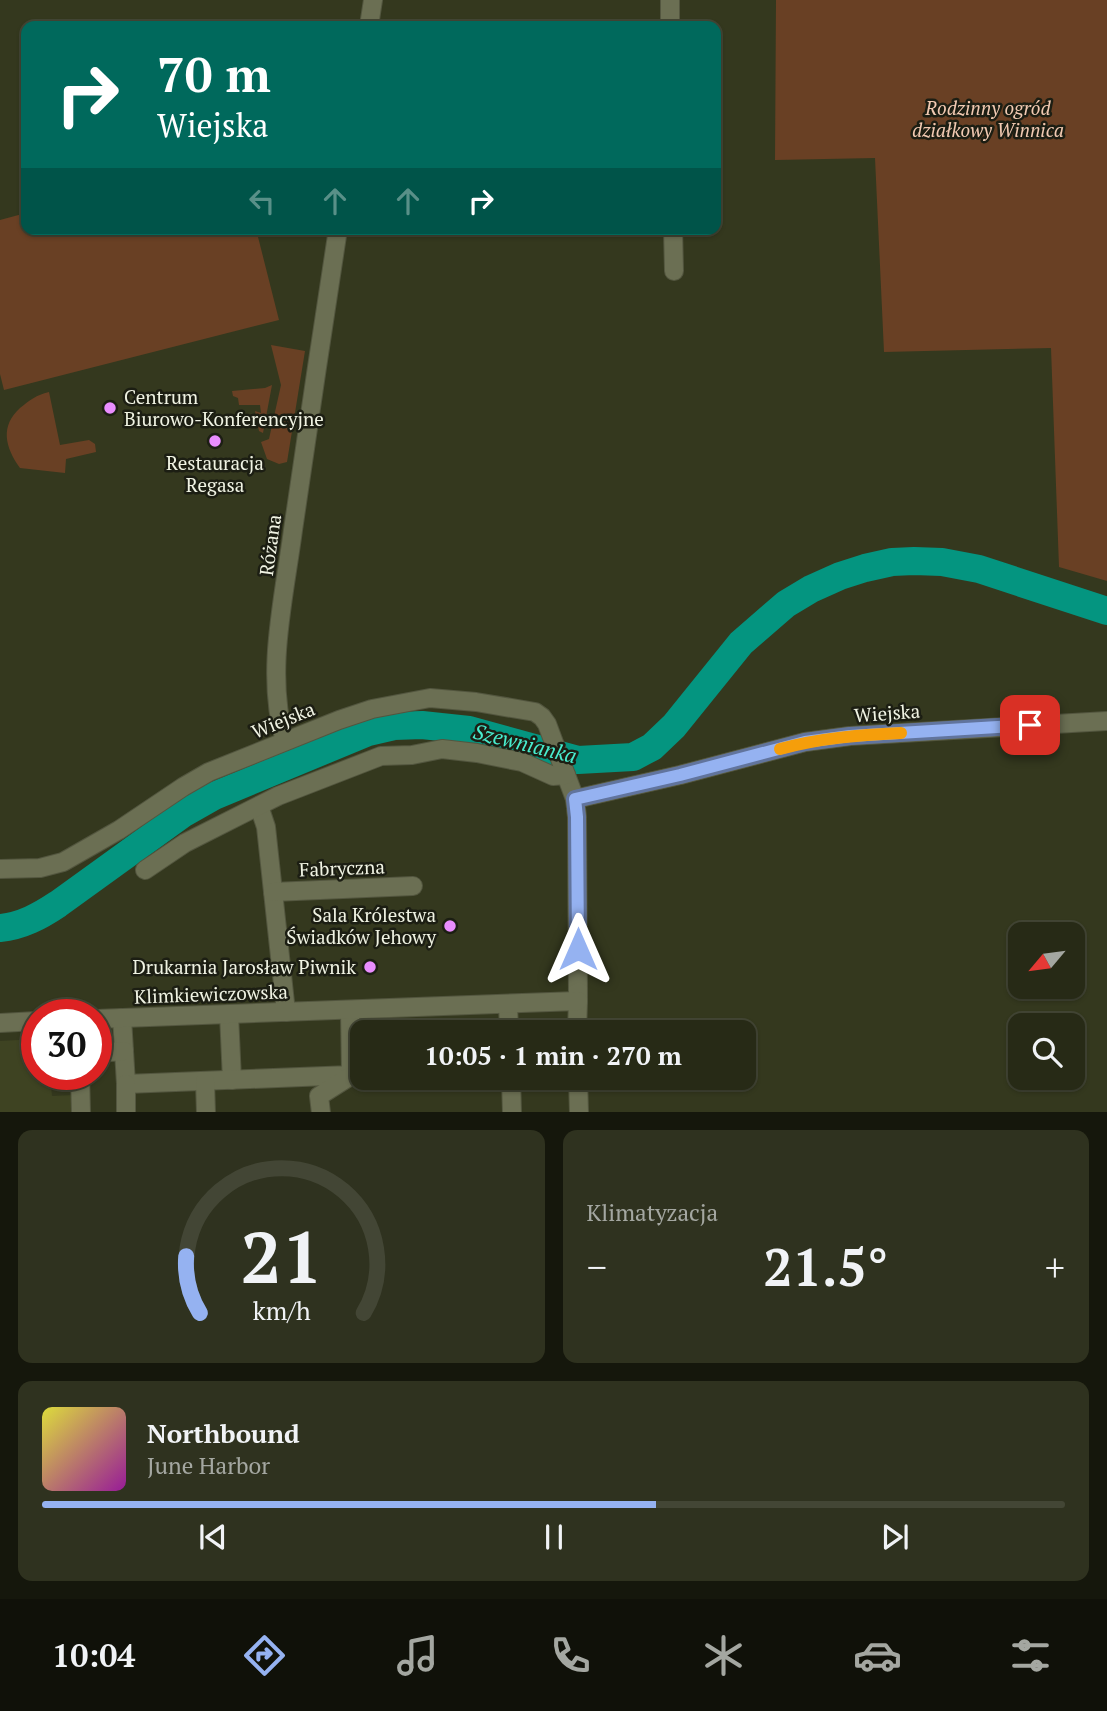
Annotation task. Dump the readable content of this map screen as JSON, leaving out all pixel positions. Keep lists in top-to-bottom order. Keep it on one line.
{"streets":{"street":["Różana","Wiejska","Fabryczna","Klimkiewiczowska"]},"crossings":[["Różana","Wiejska"],["Fabryczna","Klimkiewiczowska"]],"water":["Szewnianka"],"parks":["Rodzinny ogród działkowy Winnica"],"places":["Centrum Biurowo-Konferencyjne","Restauracja Regasa","Sala Królestwa Świadków Jehowy","Drukarnia Jarosław Piwnik"],"north":"bottom left","page":{"turn":["70 m","Wiejska"],"limit":"30","trip":"10:05 · 1 min · 270 m","tile":"Klimatyzacja","heat":["−","21.5°","+"],"song":["Northbound","June Harbor"],"tabs":"10:04","gauge":["21","km/h"]}}
